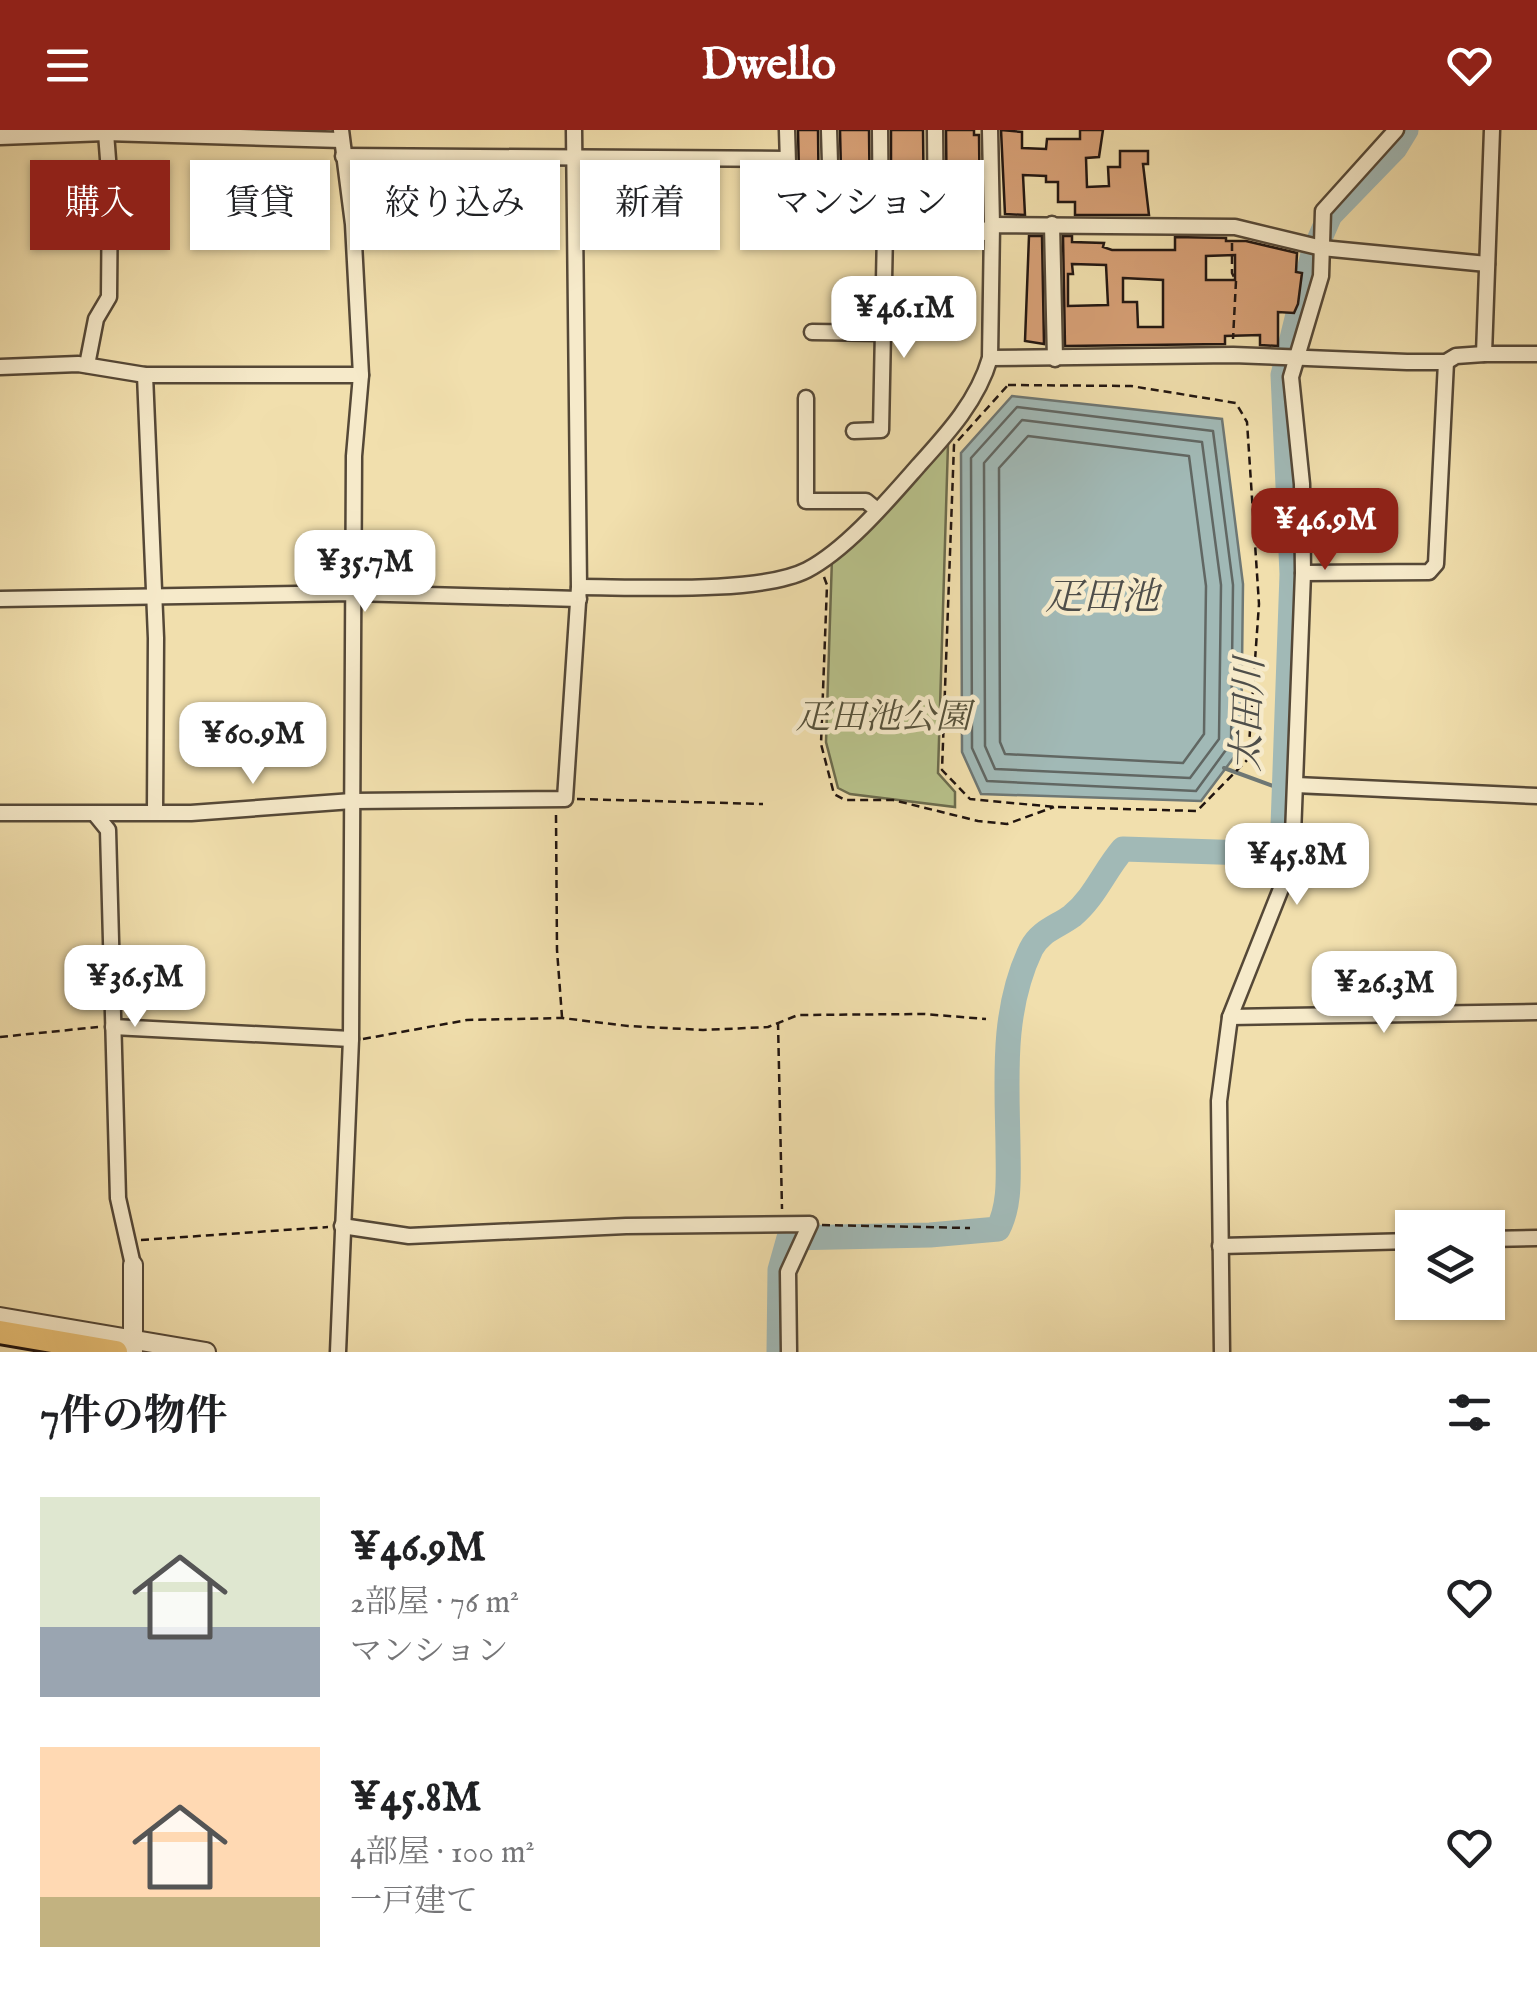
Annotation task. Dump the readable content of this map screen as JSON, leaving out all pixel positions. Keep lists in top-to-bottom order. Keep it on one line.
{"water":["疋田池","太田川"],"parks":["疋田池公園"],"page":{"header":"Dwello","chip":["購入","賃貸","絞り込み","新着","マンション"],"price":["¥46.1M","¥46.9M","¥35.7M","¥60.9M","¥45.8M","¥36.5M","¥26.3M"],"heading":"7件の物件","list":[{"name":"¥46.9M","note":"2部屋 · 76 m² · マンション"},{"name":"¥45.8M","note":"4部屋 · 100 m² · 一戸建て"}]}}
